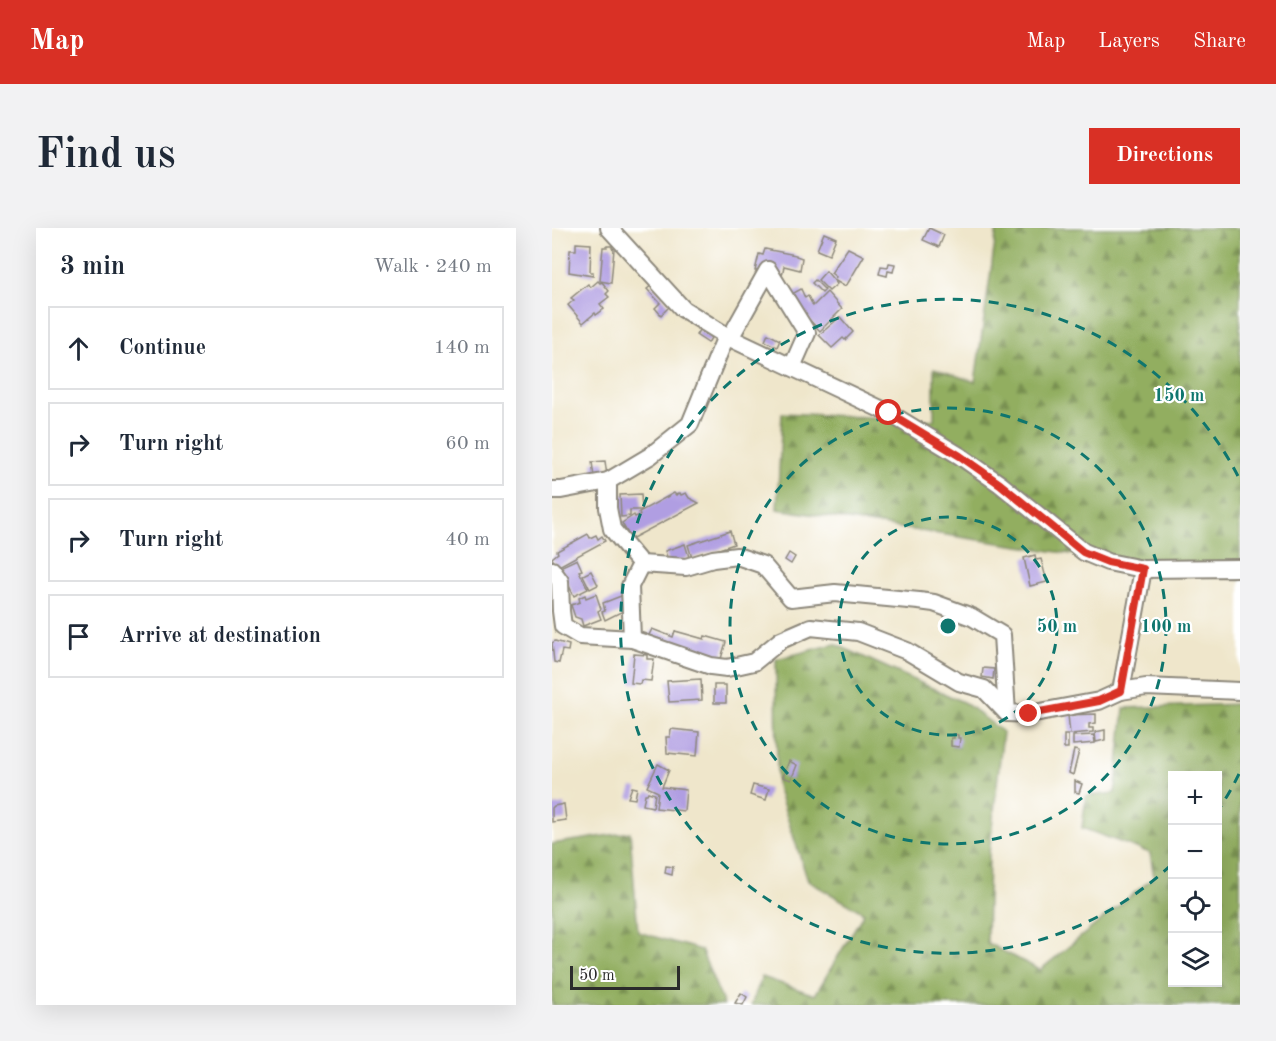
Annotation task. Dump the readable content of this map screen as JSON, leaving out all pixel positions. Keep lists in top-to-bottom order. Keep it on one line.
{"scale_bar":"50 m","page":{"header":"Map","nav":["Map","Layers","Share"],"buttons":"Directions","title":"Find us","heading":["3 min","Walk · 240 m"],"list":[["Continue","140 m"],["Turn right","60 m"],["Turn right","40 m"],"Arrive at destination"],"map_buttons":["+","−"],"scale":"50 m"},"rings":["150 m","50 m","100 m"]}
